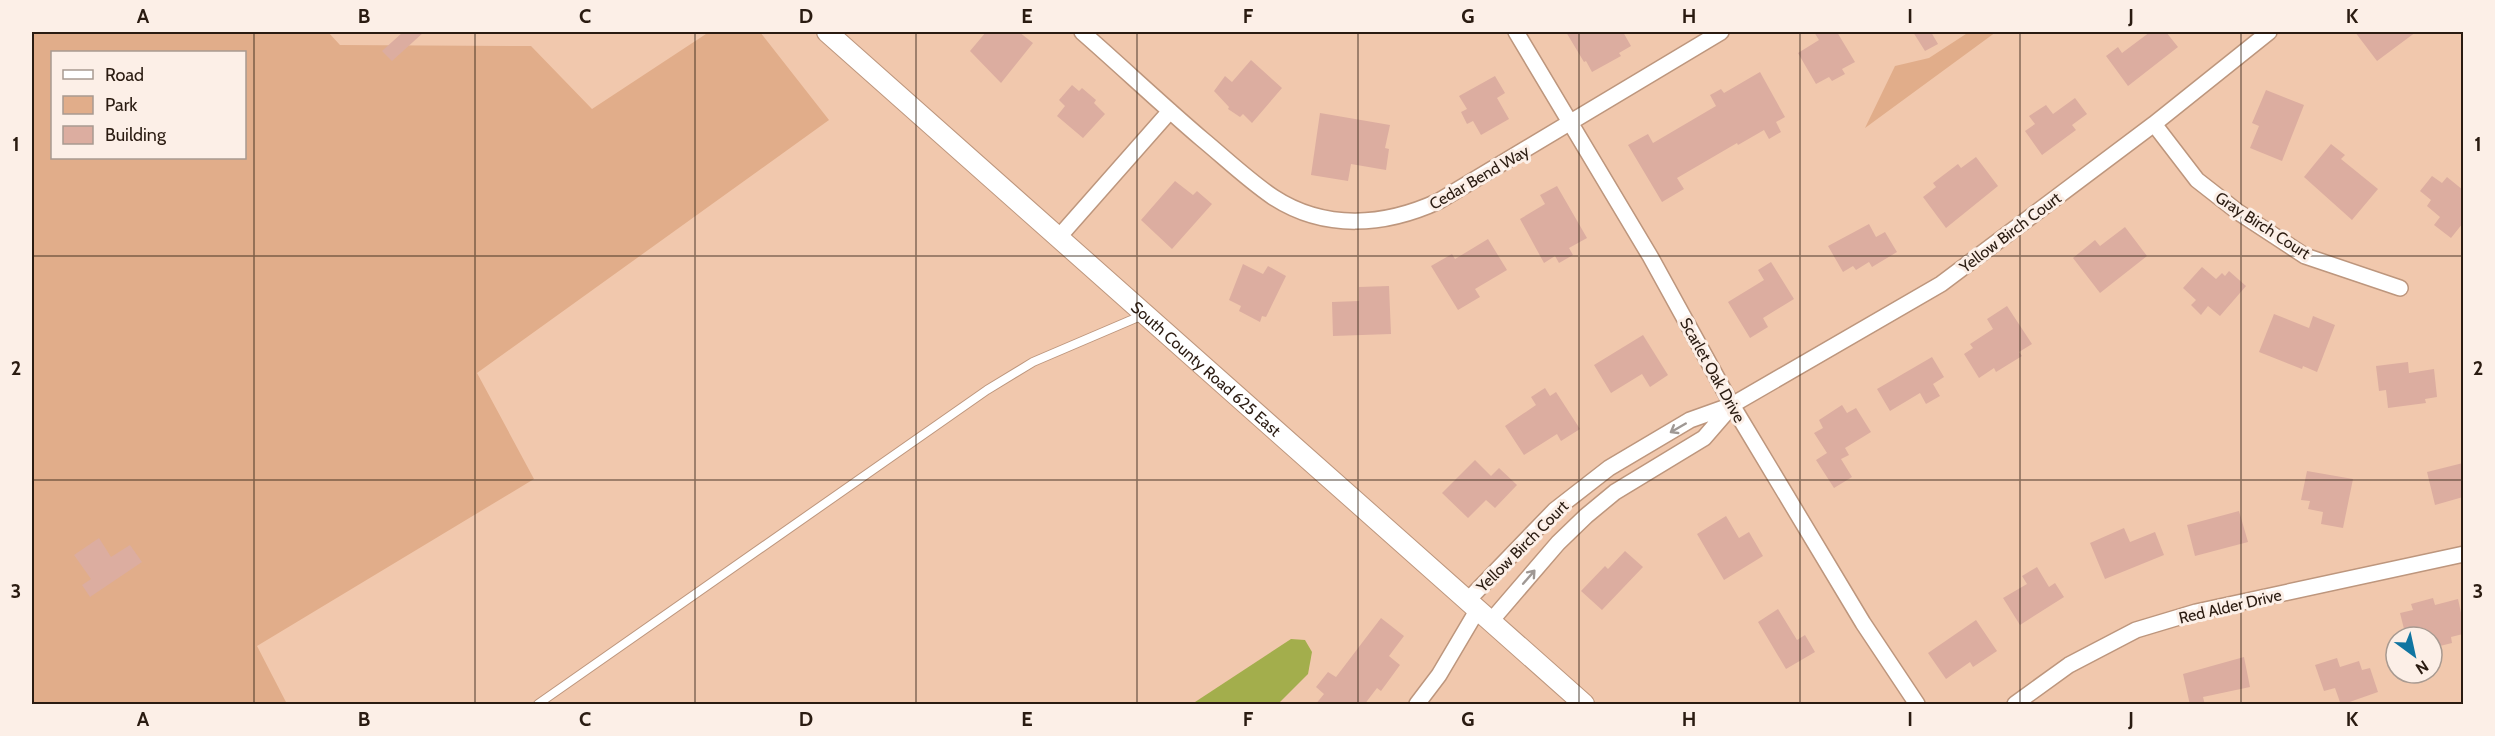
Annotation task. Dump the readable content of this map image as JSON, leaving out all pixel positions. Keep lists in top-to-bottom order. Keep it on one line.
{"streets":{"street":["Cedar Bend Way","Gray Birch Court","Yellow Birch Court","South County Road 625 East","Scarlet Oak Drive","Red Alder Drive"]},"crossings":[["Cedar Bend Way","Scarlet Oak Drive"],["Gray Birch Court","Yellow Birch Court"],["Yellow Birch Court","South County Road 625 East"],["Yellow Birch Court","Scarlet Oak Drive"]],"legend":["Road","Park","Building"],"north":"bottom right","grid":{"columns":["A","B","C","D","E","F","G","H","I","J","K"],"rows":["1","2","3"]}}
